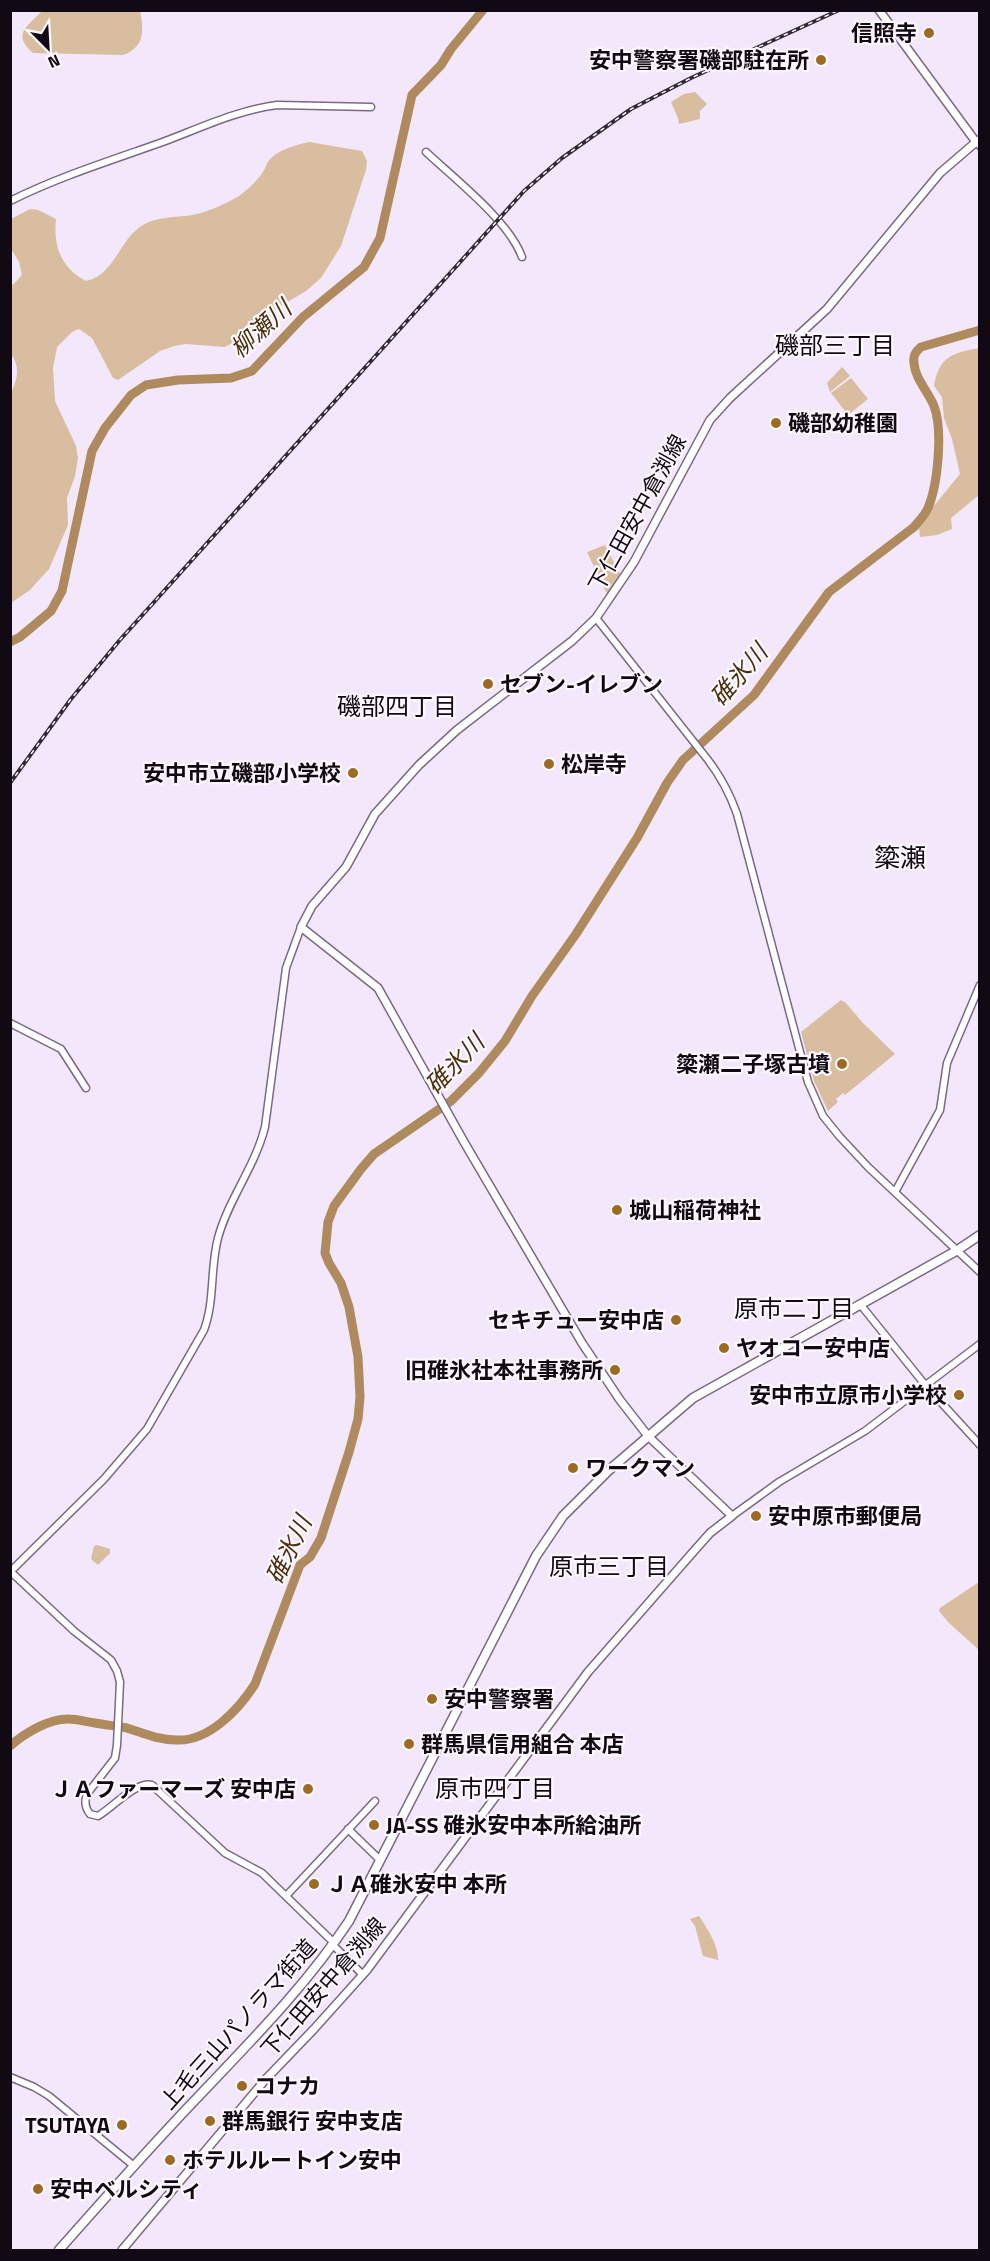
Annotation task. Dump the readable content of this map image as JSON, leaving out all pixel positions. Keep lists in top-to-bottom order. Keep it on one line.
{"streets":{"highway":["上毛三山パノラマ街道"],"main road":["下仁田安中倉渕線"]},"districts":["磯部三丁目","磯部四丁目","簗瀬","原市二丁目","原市三丁目","原市四丁目"],"water":["柳瀬川","碓氷川"],"places":["信照寺","安中警察署磯部駐在所","磯部幼稚園","セブン-イレブン","松岸寺","安中市立磯部小学校","簗瀬二子塚古墳","城山稲荷神社","セキチュー安中店","ヤオコー安中店","旧碓氷社本社事務所","安中市立原市小学校","ワークマン","安中原市郵便局","安中警察署","群馬県信用組合 本店","ＪＡファーマーズ 安中店","JA-SS 碓氷安中本所給油所","ＪＡ碓氷安中 本所","コナカ","群馬銀行 安中支店","TSUTAYA","ホテルルートイン安中","安中ベルシティ"],"north":"bottom right"}
